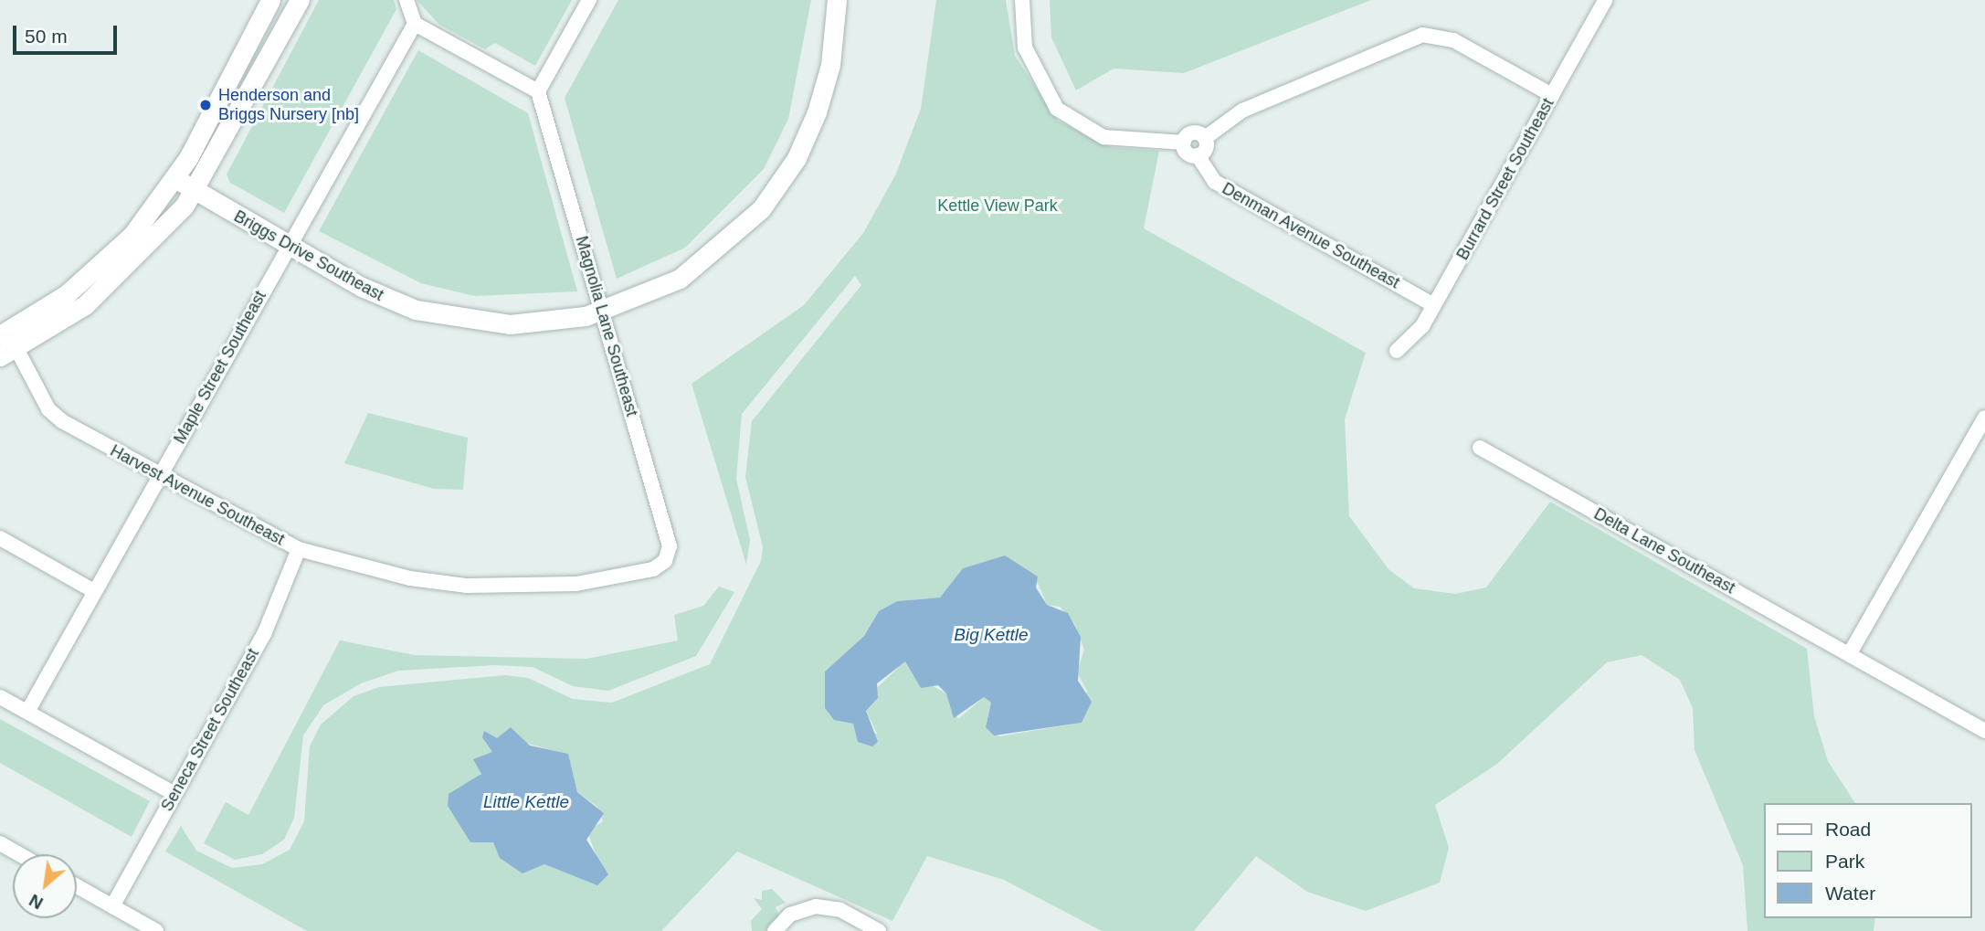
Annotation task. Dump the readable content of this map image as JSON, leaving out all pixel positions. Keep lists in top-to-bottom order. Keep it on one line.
{"streets":{"main road":["Briggs Drive Southeast"],"street":["Burrard Street Southeast","Denman Avenue Southeast","Magnolia Lane Southeast","Maple Street Southeast","Harvest Avenue Southeast","Delta Lane Southeast","Seneca Street Southeast"]},"crossings":[["Burrard Street Southeast","Denman Avenue Southeast"],["Briggs Drive Southeast","Magnolia Lane Southeast"],["Briggs Drive Southeast","Maple Street Southeast"],["Magnolia Lane Southeast","Harvest Avenue Southeast"],["Maple Street Southeast","Harvest Avenue Southeast"],["Harvest Avenue Southeast","Seneca Street Southeast"]],"water":["Big Kettle","Little Kettle"],"parks":["Kettle View Park"],"places":["Henderson and Briggs Nursery [nb]"],"legend":["Road","Park","Water"],"scale_bar":"50 m","north":"bottom left"}
